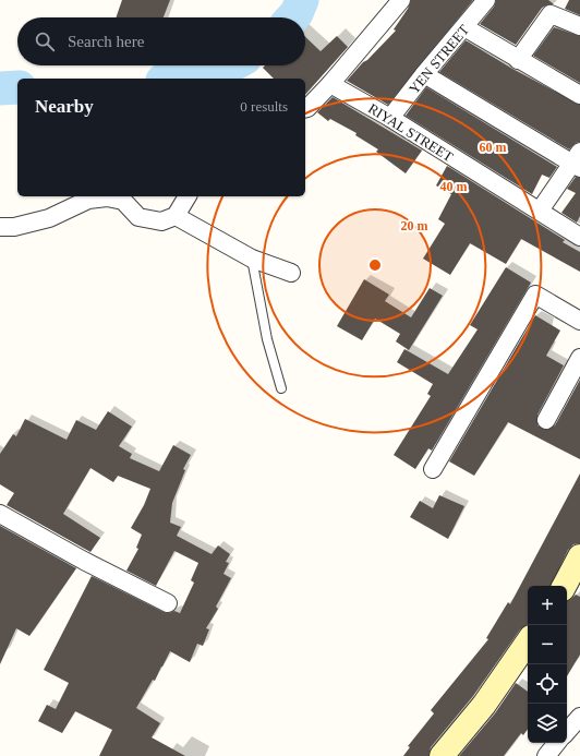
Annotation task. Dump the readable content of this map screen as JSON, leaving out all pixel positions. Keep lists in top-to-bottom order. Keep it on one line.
{"streets":{"street":["YEN STREET","RIYAL STREET"]},"crossings":[["YEN STREET","RIYAL STREET"]],"page":{"search":"Search here","heading":["Nearby","0 results"],"map_buttons":["+","−"]},"rings":["60 m","40 m","20 m"]}
